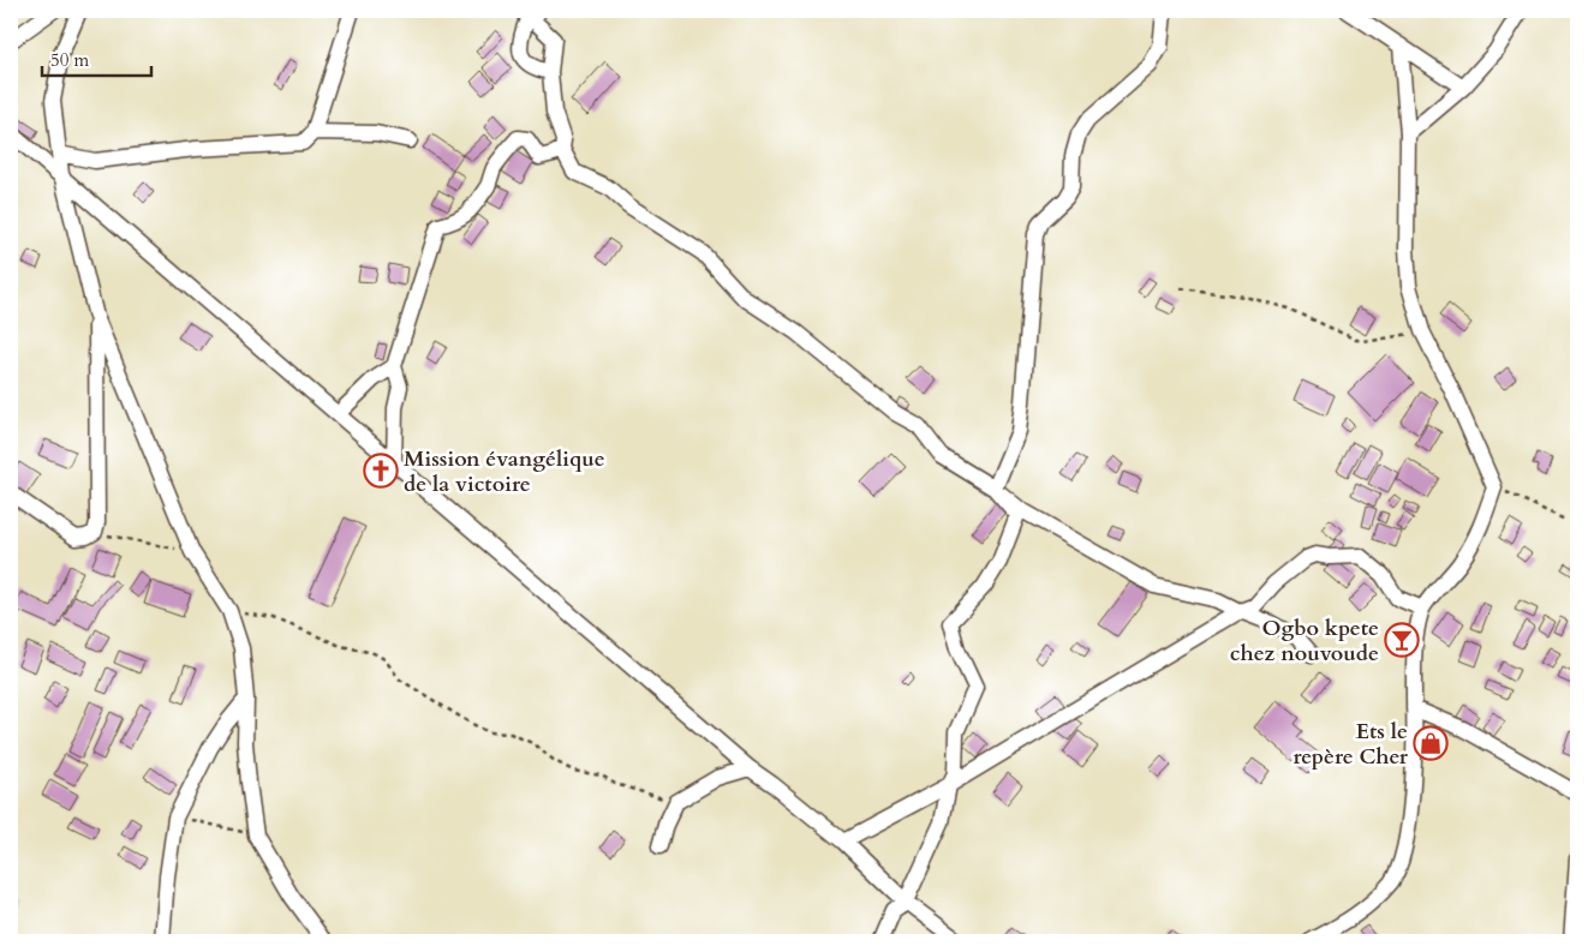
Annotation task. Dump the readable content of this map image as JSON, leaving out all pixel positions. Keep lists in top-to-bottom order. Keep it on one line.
{"places":{"church":["Mission évangélique de la victoire"],"bar":["Ogbo kpete chez nouvoude"],"shop":["Ets le repère Cher"]},"scale_bar":"50 m"}
